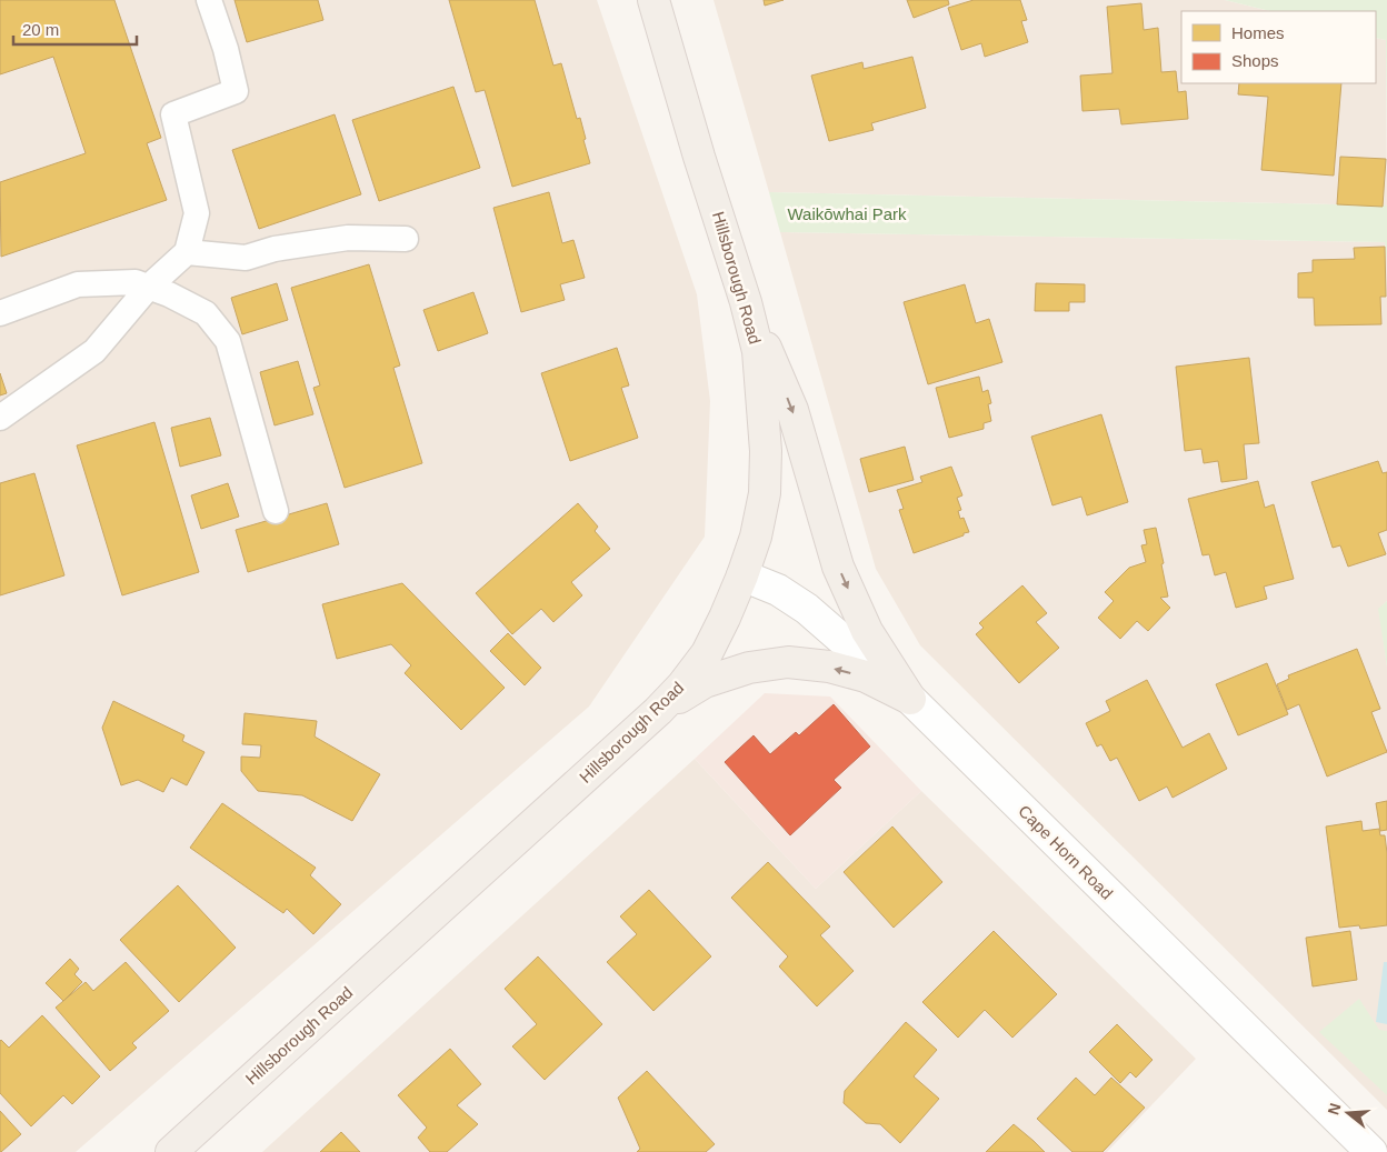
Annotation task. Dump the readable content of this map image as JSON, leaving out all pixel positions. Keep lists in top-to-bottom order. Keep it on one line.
{"streets":{"main road":["Hillsborough Road"],"street":["Cape Horn Road"]},"crossings":[["Hillsborough Road","Cape Horn Road"]],"parks":["Waikōwhai Park"],"legend":["Homes","Shops"],"scale_bar":"20 m","north":"left"}
